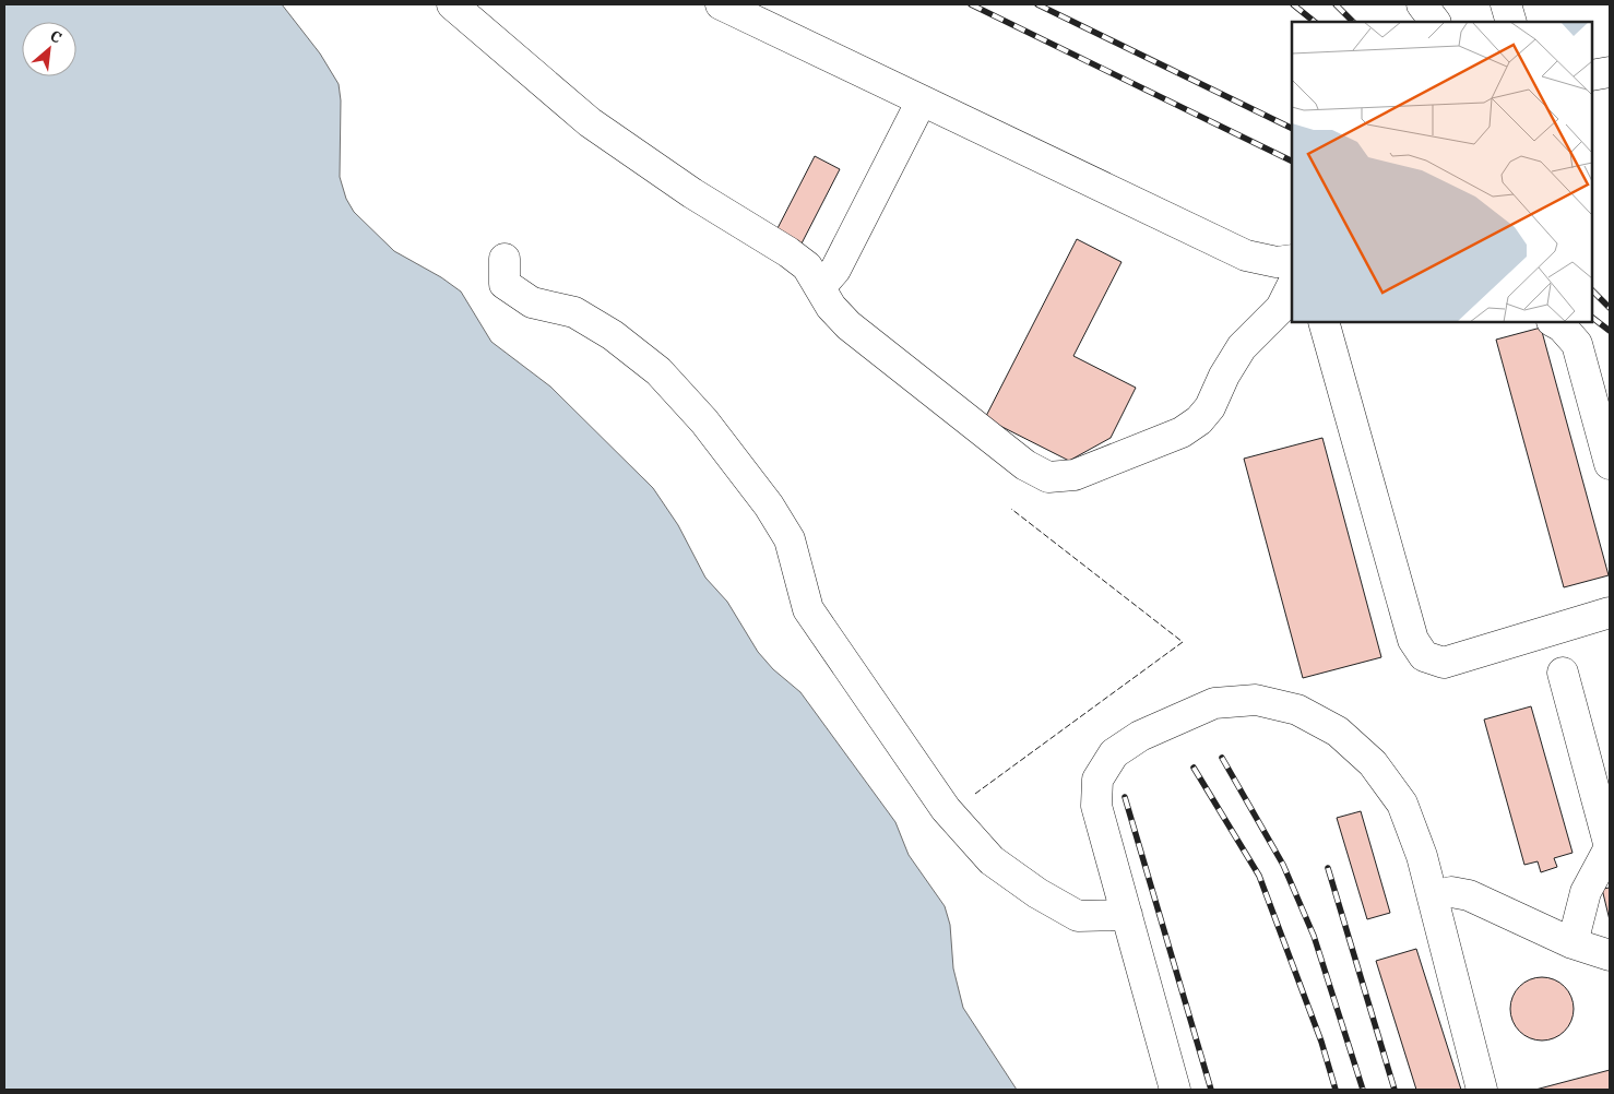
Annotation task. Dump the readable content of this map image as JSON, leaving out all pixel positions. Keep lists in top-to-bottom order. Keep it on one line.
{"north":"top right"}
